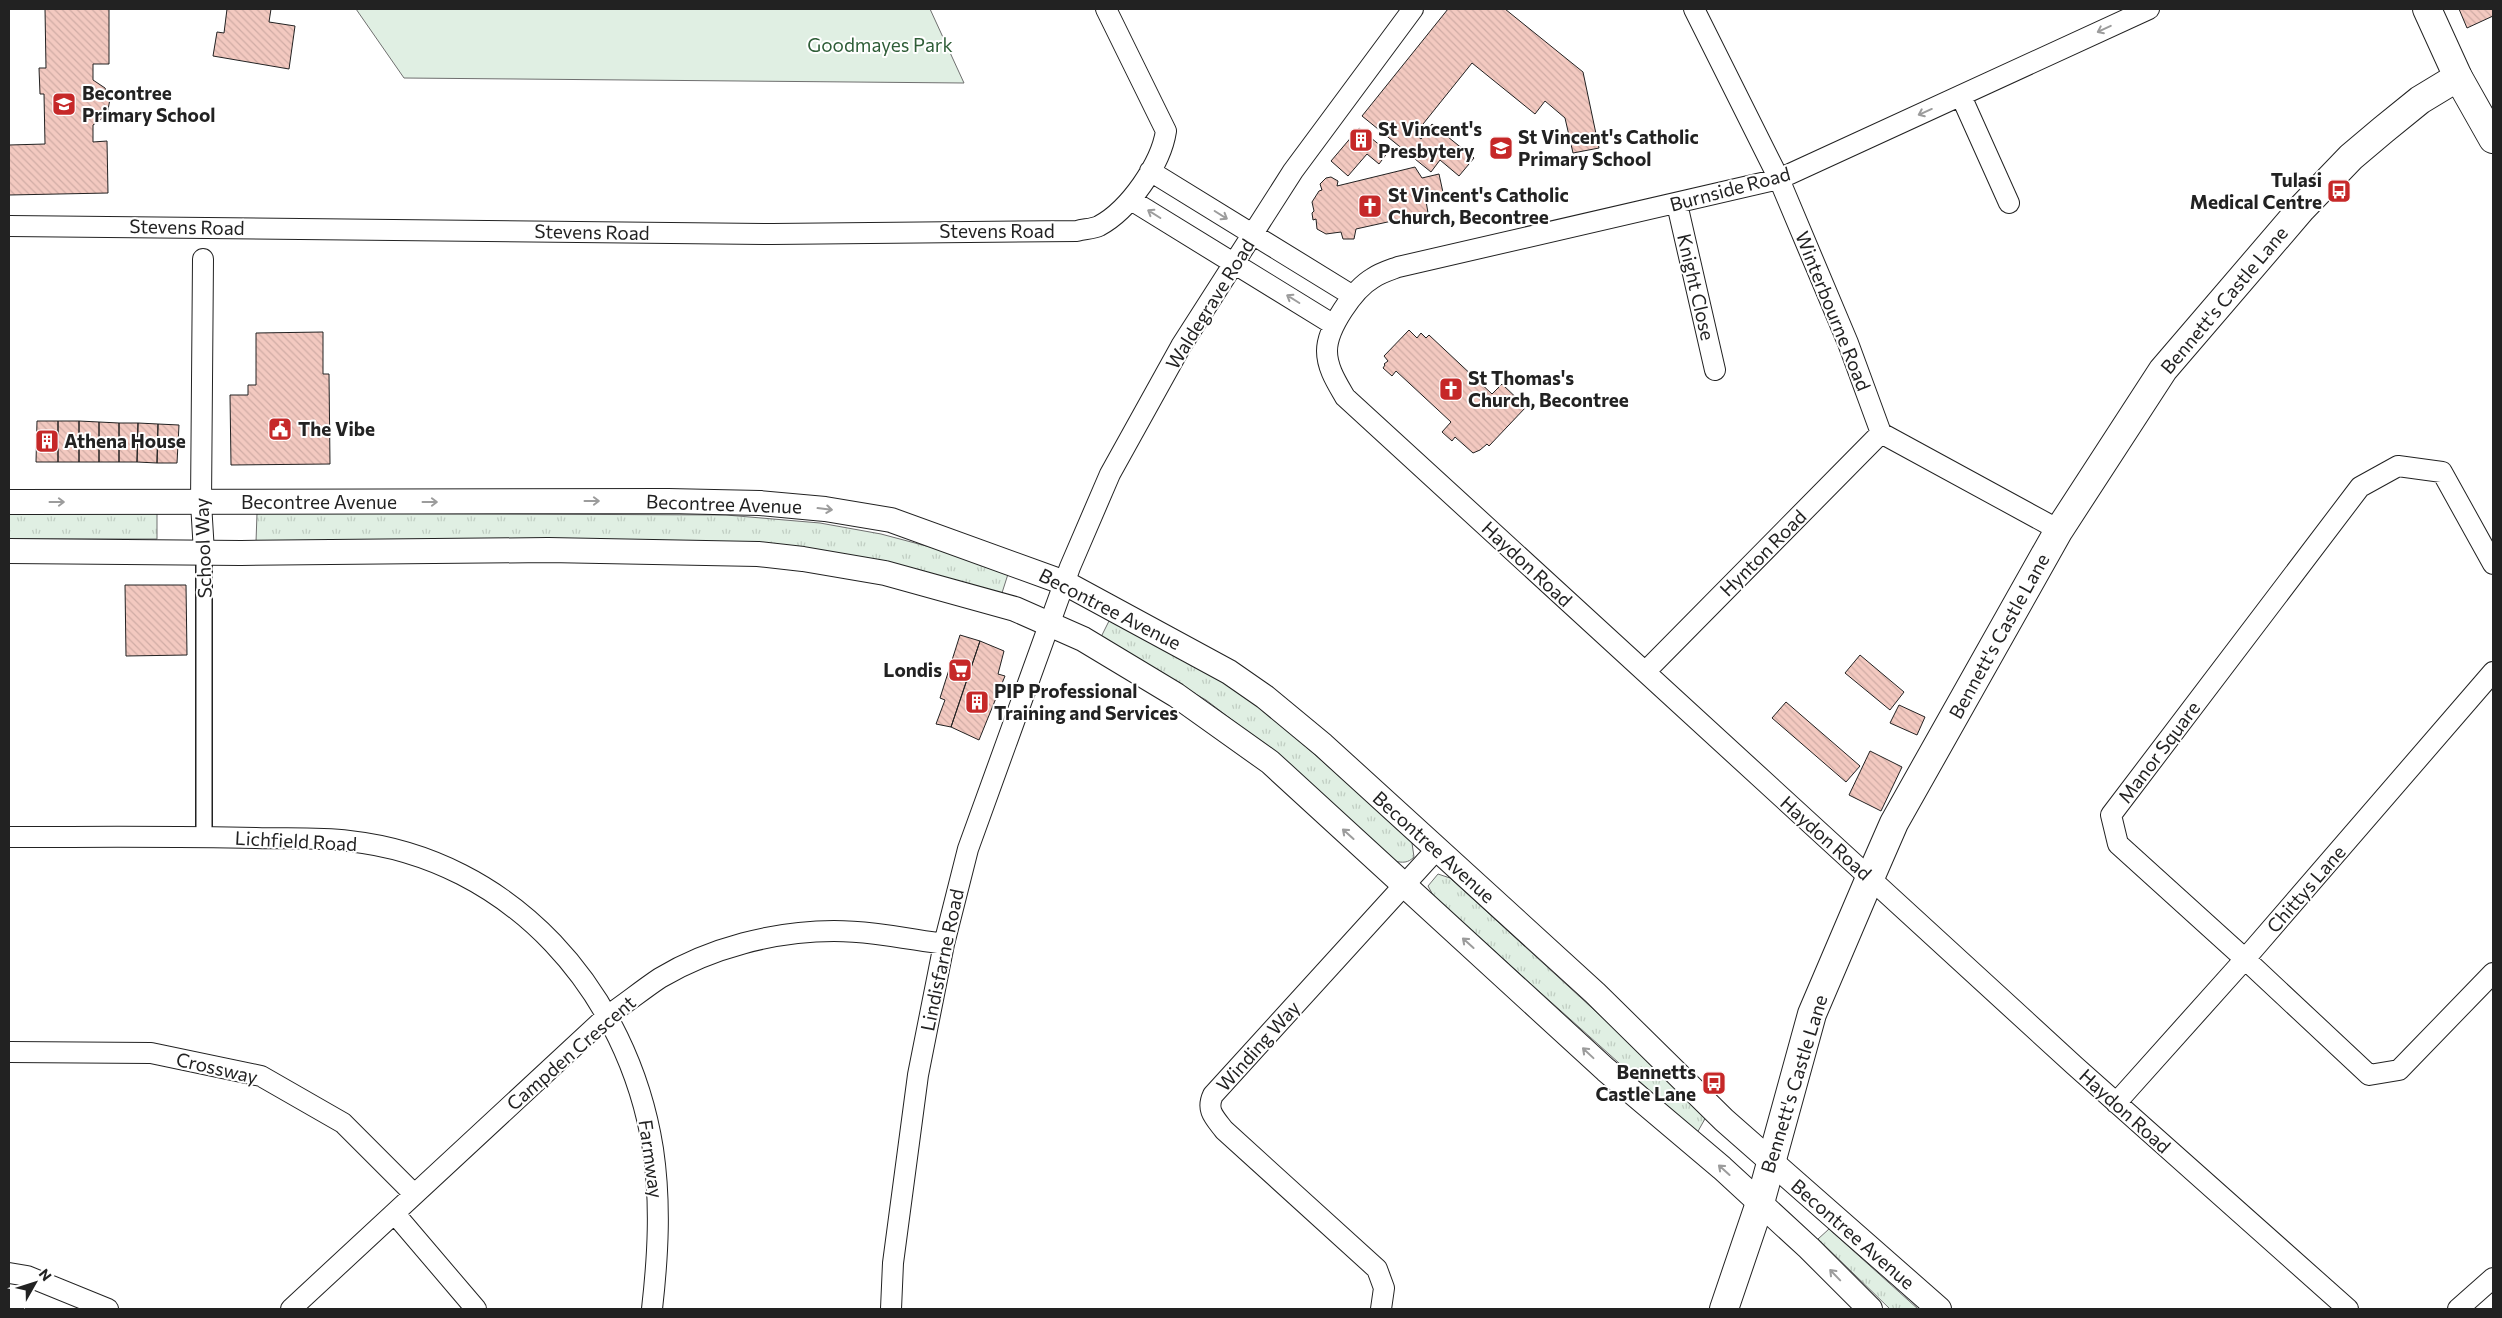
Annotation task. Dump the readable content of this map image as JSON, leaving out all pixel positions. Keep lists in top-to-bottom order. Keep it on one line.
{"streets":{"main road":["Bennett's Castle Lane"],"street":["Burnside Road","Stevens Road","Knight Close","Waldegrave Road","Winterbourne Road","Becontree Avenue","School Way","Hynton Road","Haydon Road","Manor Square","Lichfield Road","Chittys Lane","Lindisfarne Road","Winding Way","Campden Crescent","Crossway","Farmway"]},"crossings":[["Burnside Road","Knight Close"],["Burnside Road","Winterbourne Road"],["Burnside Road","Haydon Road"],["Bennett's Castle Lane","Becontree Avenue"],["Bennett's Castle Lane","Haydon Road"],["Waldegrave Road","Becontree Avenue"],["Waldegrave Road","Lindisfarne Road"],["Winterbourne Road","Hynton Road"],["Becontree Avenue","School Way"],["Becontree Avenue","Lindisfarne Road"],["Becontree Avenue","Winding Way"],["School Way","Lichfield Road"],["Hynton Road","Haydon Road"],["Haydon Road","Chittys Lane"],["Manor Square","Chittys Lane"],["Lichfield Road","Campden Crescent"],["Lichfield Road","Farmway"],["Lindisfarne Road","Campden Crescent"],["Campden Crescent","Crossway"],["Campden Crescent","Farmway"]],"one_way":["Burnside Road"],"parks":["Goodmayes Park"],"places":{"school or university":["Becontree Primary School","St Vincent's Catholic Primary School"],"building":["St Vincent's Presbytery","Athena House","PIP Professional Training and Services"],"bus stop":["Tulasi Medical Centre","Bennetts Castle Lane"],"church":["St Vincent's Catholic Church, Becontree","St Thomas's Church, Becontree"],"public building":["The Vibe"],"supermarket":["Londis"]},"north":"top right"}
